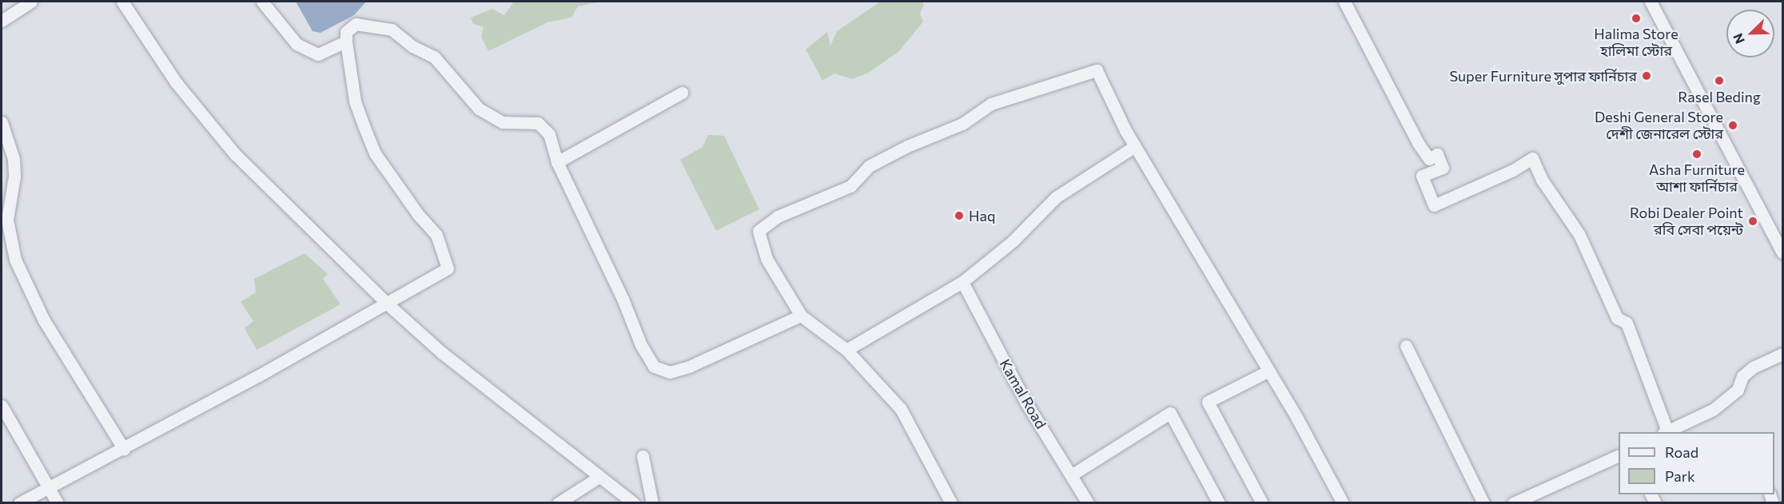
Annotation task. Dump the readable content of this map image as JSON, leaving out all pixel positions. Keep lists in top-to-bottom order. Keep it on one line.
{"streets":{"street":["Kamal Road"]},"places":["Halima Store হালিমা স্টোর","Super Furniture সুপার ফার্নিচার","Rasel Beding","Deshi General Store দেশী জেনারেল স্টোর","Asha Furniture আশা ফার্নিচার","Haq","Robi Dealer Point রবি সেবা পয়েন্ট"],"legend":["Road","Park"],"north":"bottom left"}
